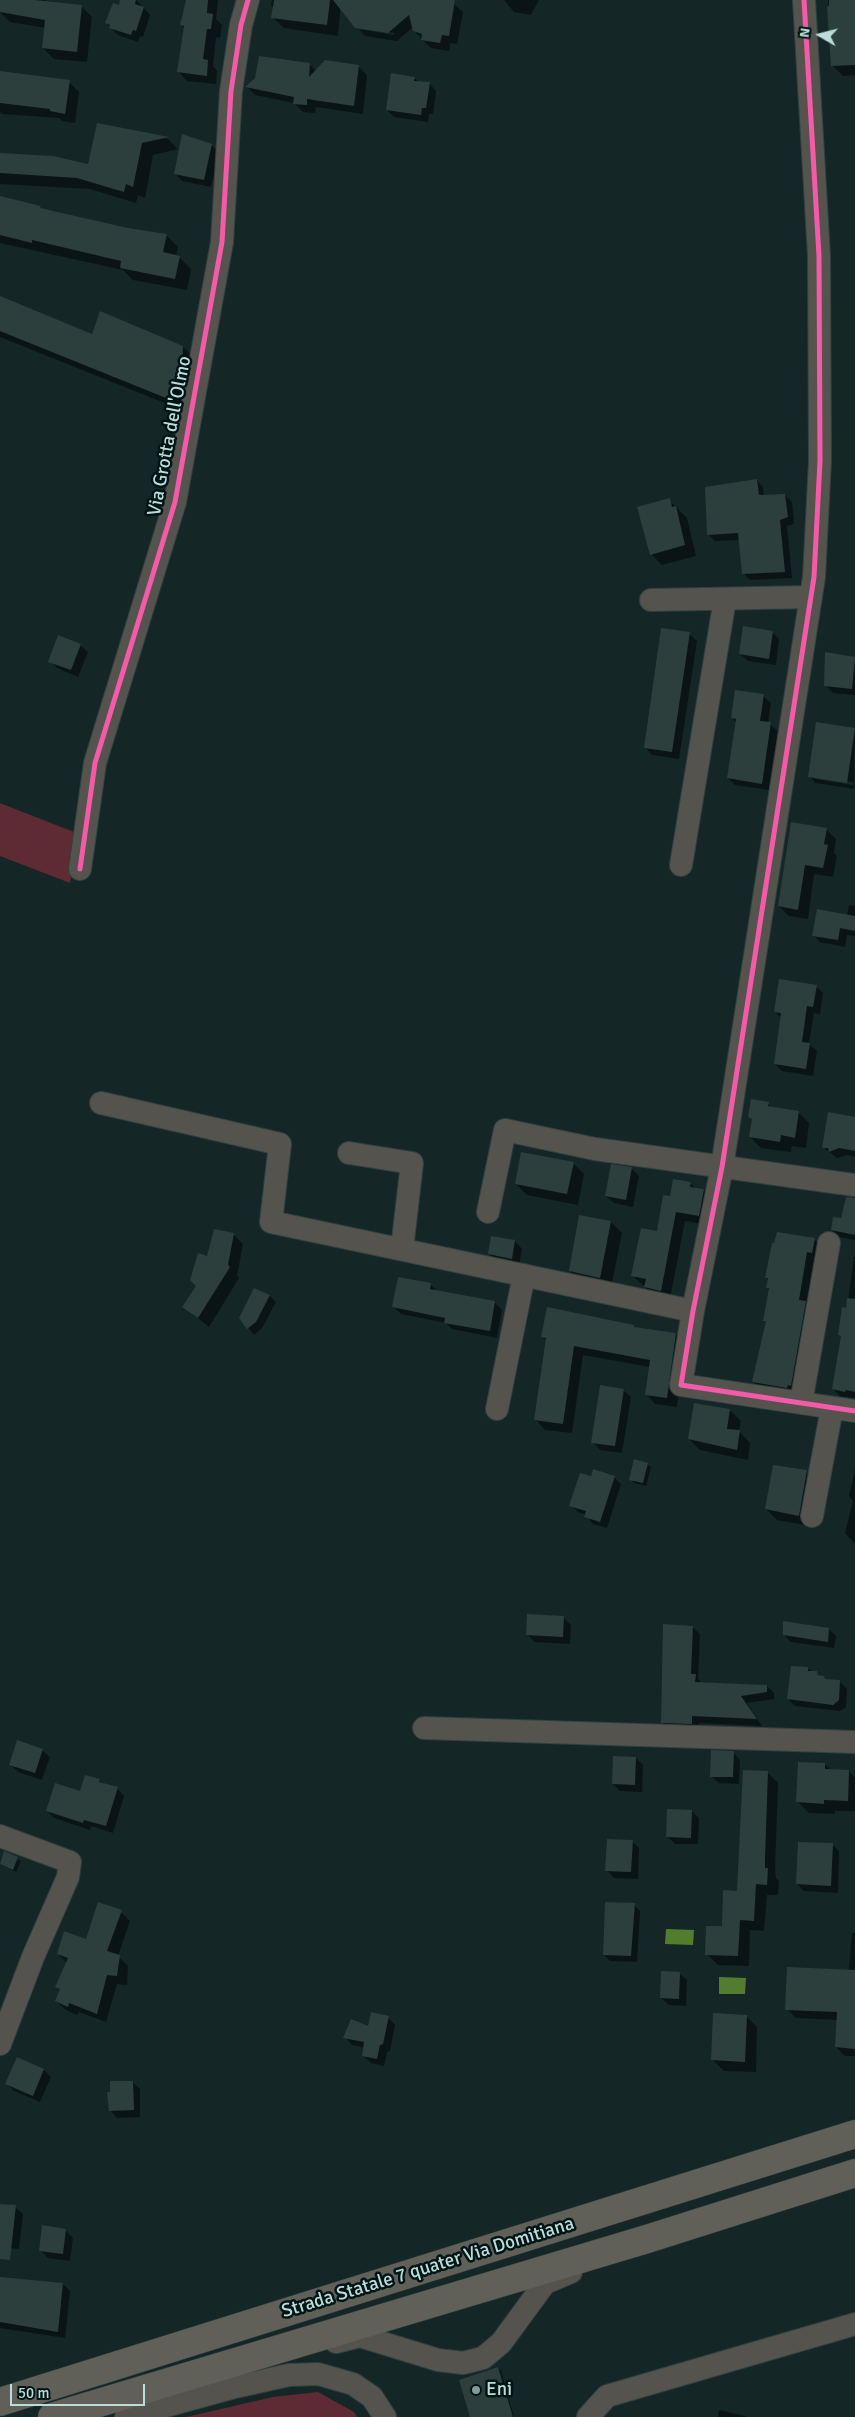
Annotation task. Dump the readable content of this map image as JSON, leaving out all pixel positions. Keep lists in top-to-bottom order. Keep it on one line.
{"streets":{"highway":["Strada Statale 7 quater Via Domitiana"],"street":["Via Grotta dell'Olmo"]},"places":["Eni"],"scale_bar":"50 m","north":"left"}
